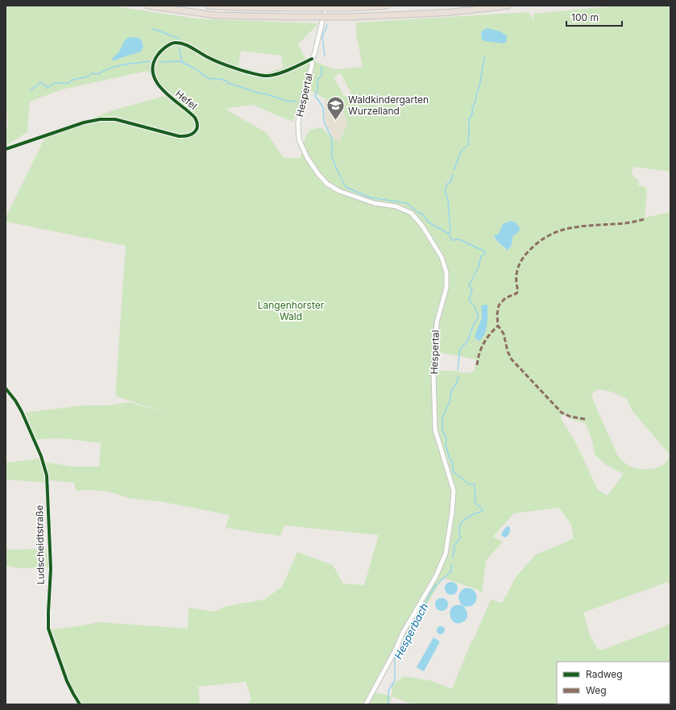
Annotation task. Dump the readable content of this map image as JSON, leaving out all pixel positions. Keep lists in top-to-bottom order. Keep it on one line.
{"streets":{"main road":["Hespertal"],"street":["Hefel","Ludscheidtstraße"]},"crossings":[["Hespertal","Hefel"]],"water":["Hesperbach"],"parks":["Langenhorster Wald"],"places":{"school or university":["Waldkindergarten Wurzelland"]},"legend":["Radweg","Weg"],"scale_bar":"100 m"}
